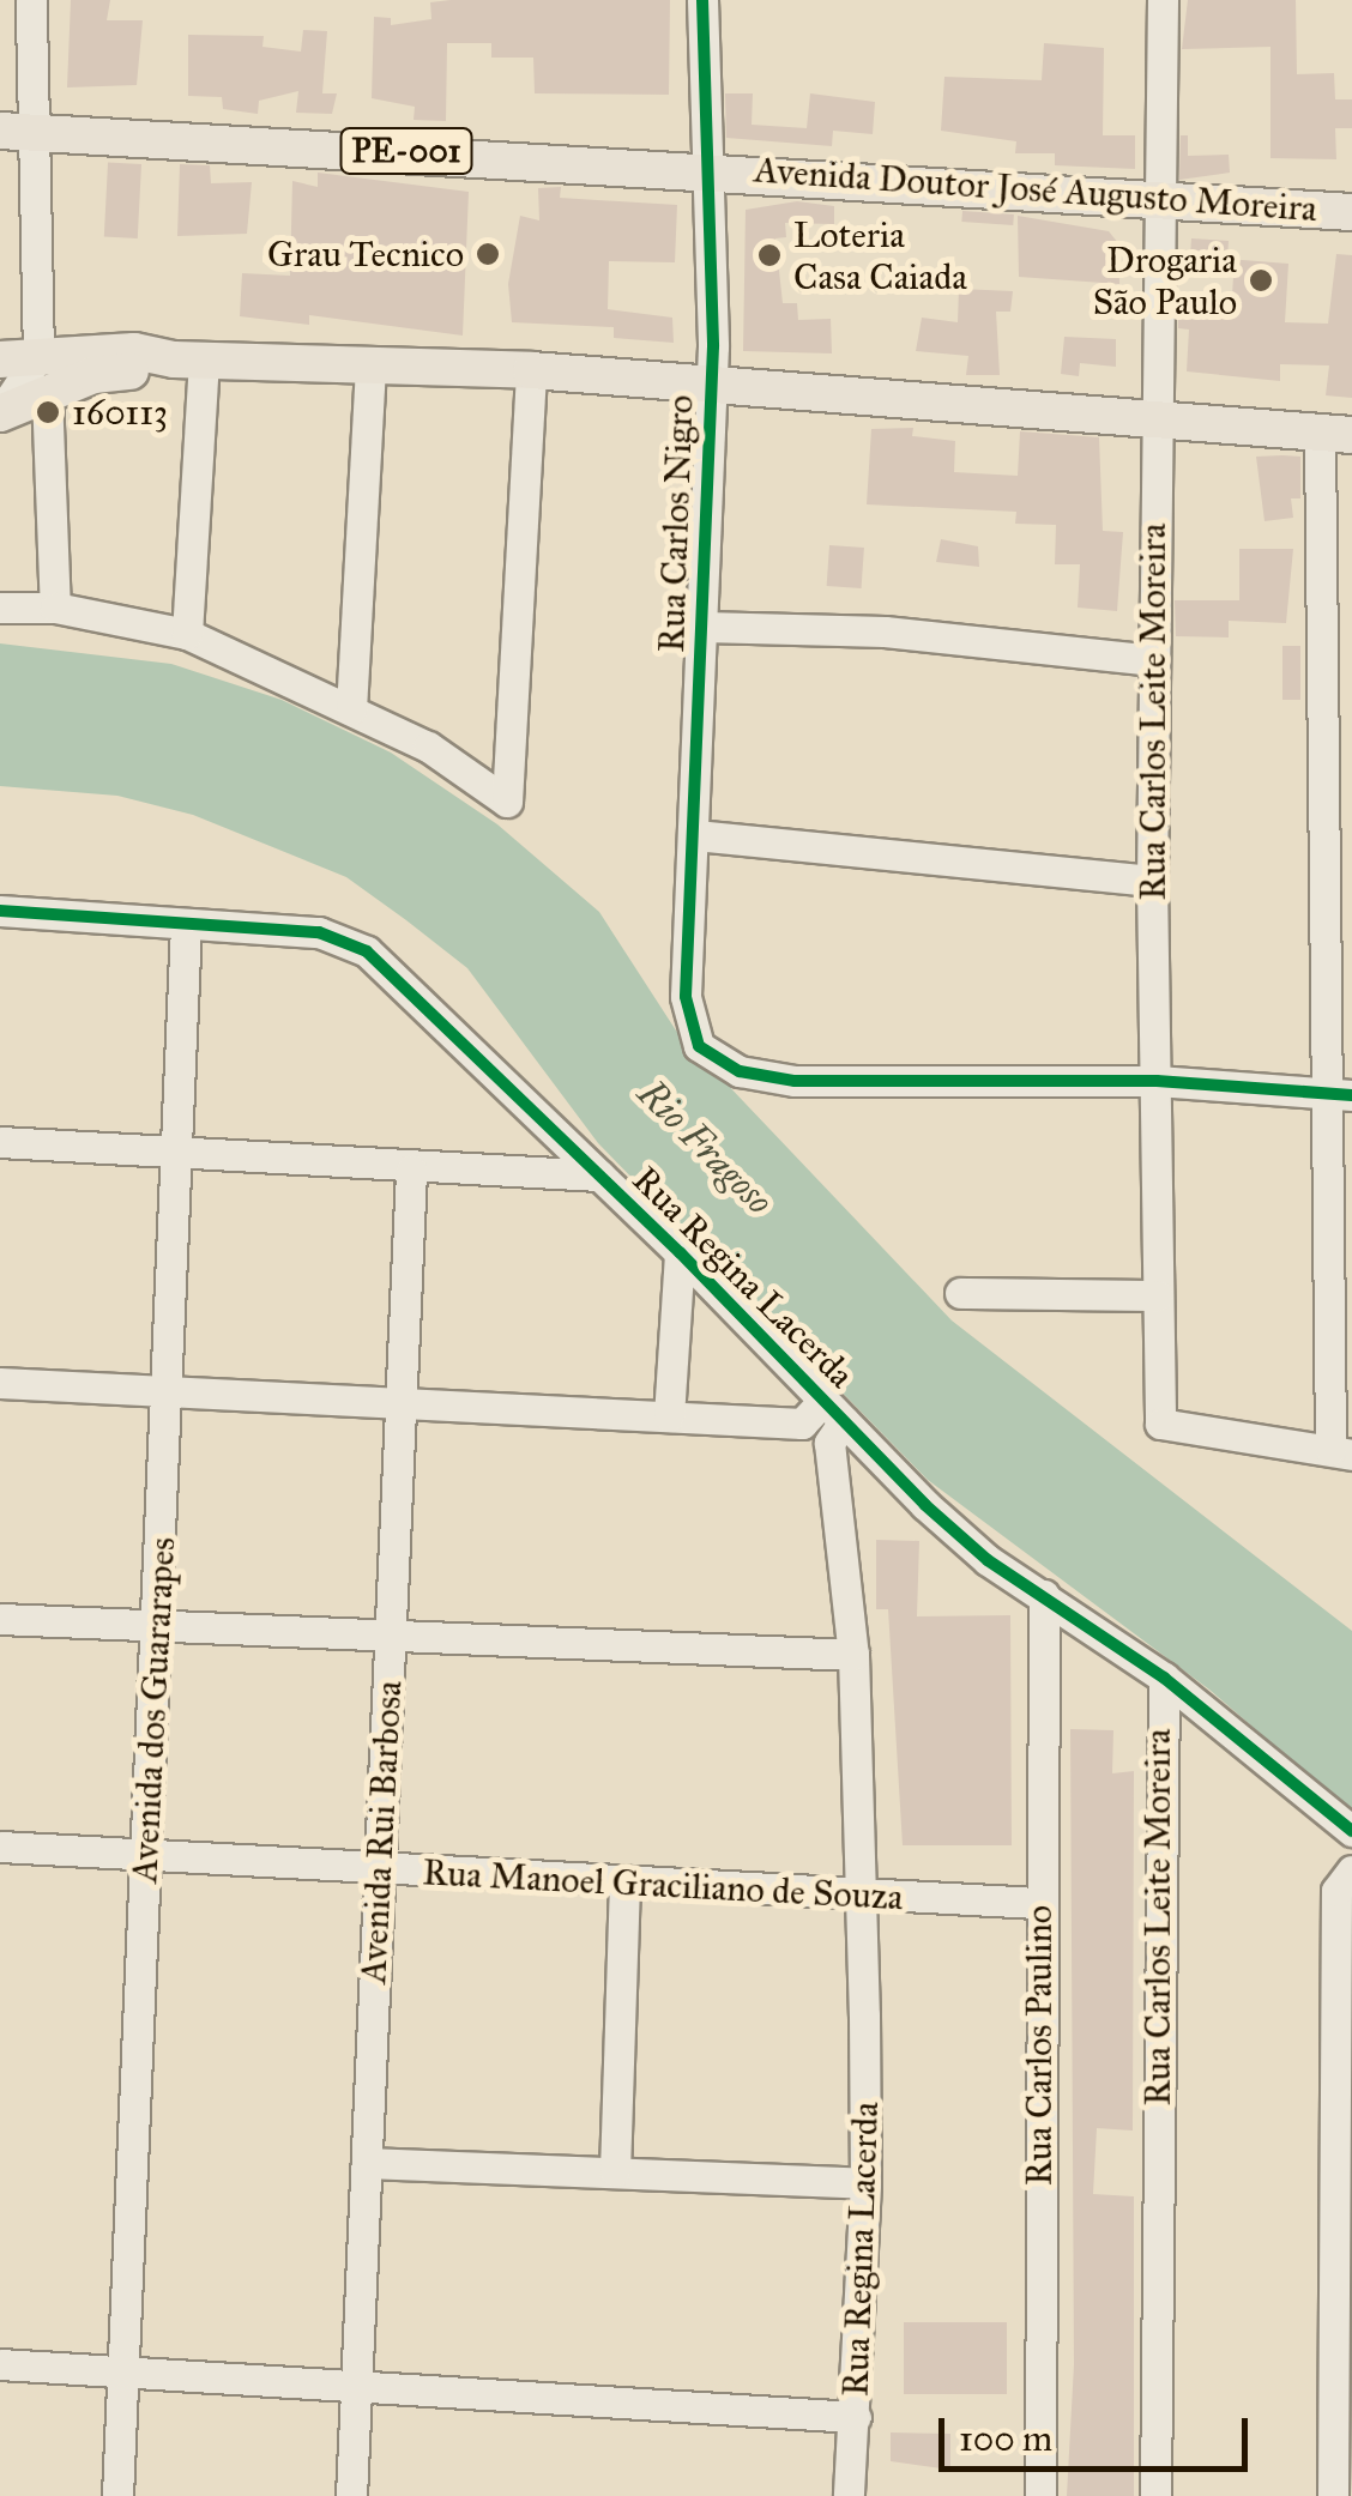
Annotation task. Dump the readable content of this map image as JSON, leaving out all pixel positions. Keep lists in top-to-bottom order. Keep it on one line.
{"streets":{"main road":["PE-001","Avenida Doutor José Augusto Moreira"],"street":["Rua Carlos Nigro","Rua Carlos Leite Moreira","Rua Regina Lacerda","Avenida dos Guararapes","Avenida Rui Barbosa","Rua Manoel Graciliano de Souza","Rua Carlos Paulino"]},"crossings":[["Avenida Doutor José Augusto Moreira","Rua Carlos Nigro"],["Avenida Doutor José Augusto Moreira","Rua Carlos Leite Moreira"],["Rua Carlos Nigro","Rua Carlos Leite Moreira"],["Rua Carlos Leite Moreira","Rua Regina Lacerda"],["Rua Carlos Leite Moreira","Rua Carlos Paulino"],["Rua Regina Lacerda","Avenida dos Guararapes"],["Rua Regina Lacerda","Rua Manoel Graciliano de Souza"],["Avenida dos Guararapes","Rua Manoel Graciliano de Souza"],["Avenida Rui Barbosa","Rua Manoel Graciliano de Souza"],["Rua Manoel Graciliano de Souza","Rua Carlos Paulino"]],"water":["Rio Fragoso"],"places":["Grau Tecnico","Loteria Casa Caiada","Drogaria São Paulo","160113"],"scale_bar":"100 m"}
